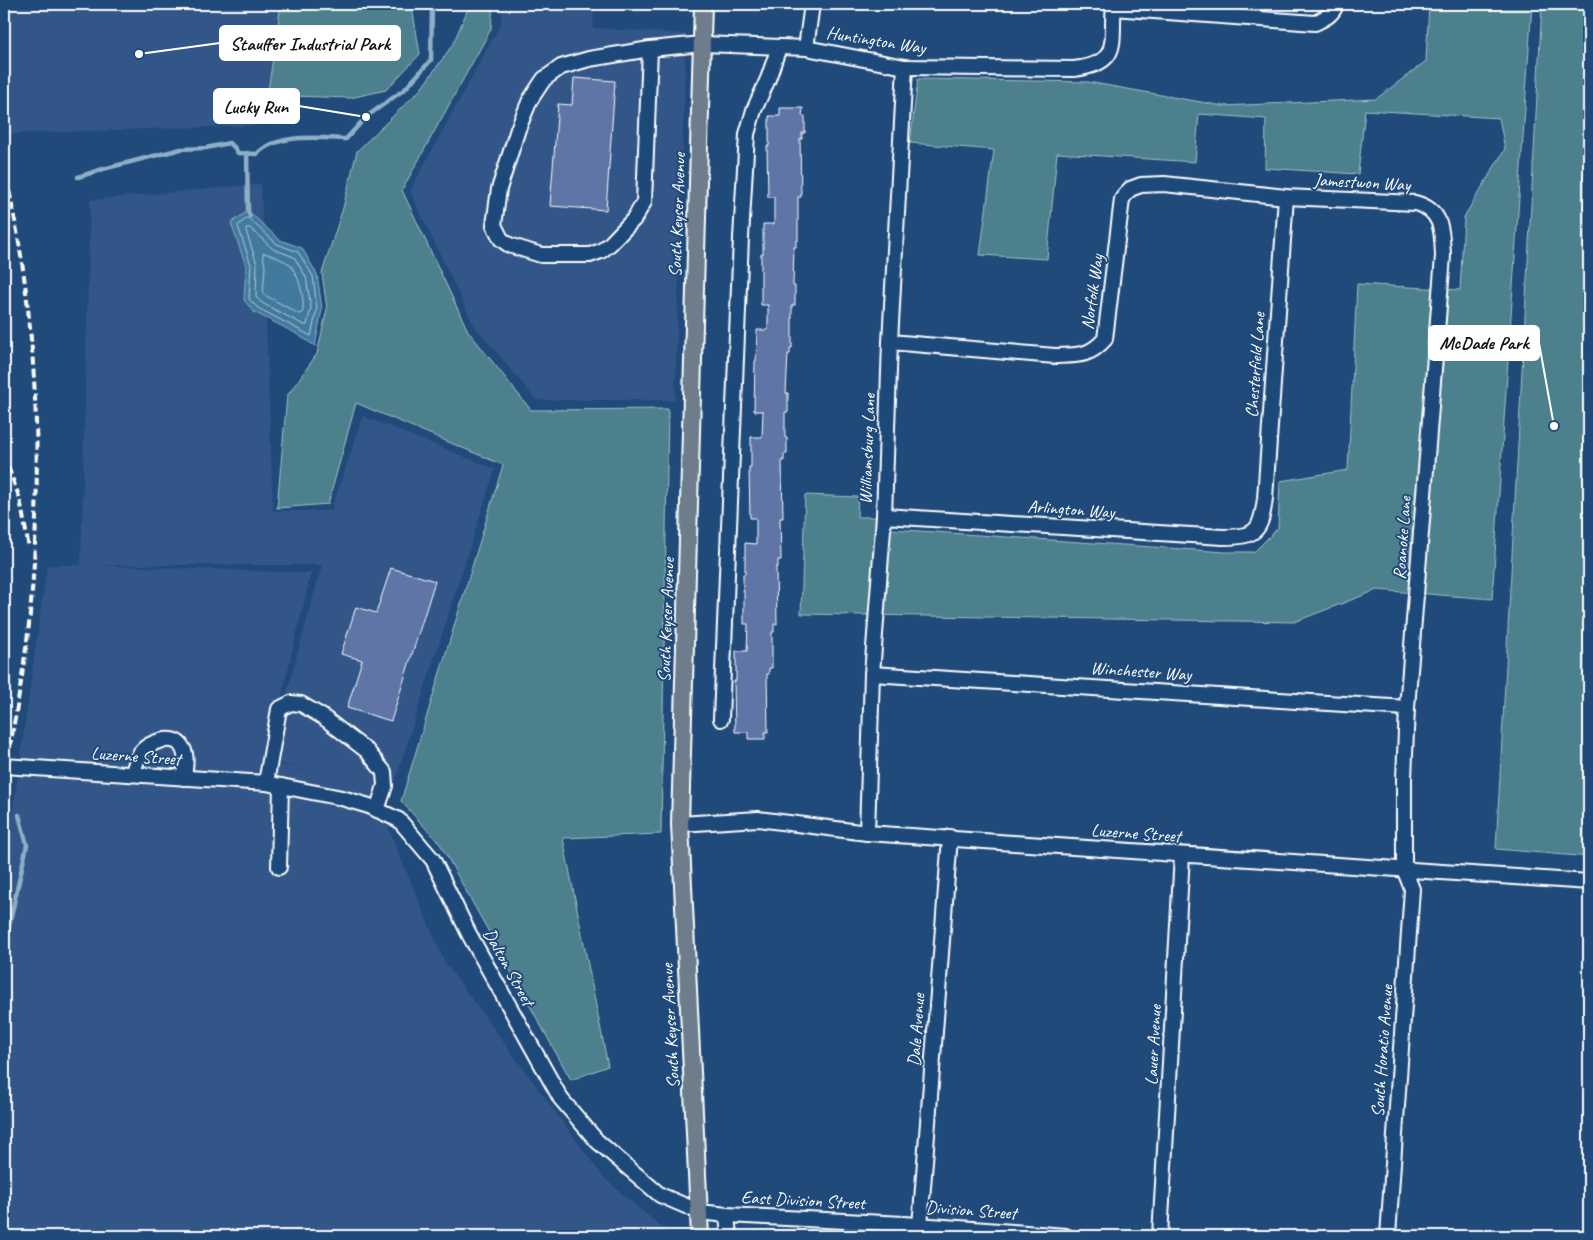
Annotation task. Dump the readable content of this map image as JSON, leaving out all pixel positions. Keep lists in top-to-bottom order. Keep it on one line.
{"streets":{"main road":["South Keyser Avenue"],"street":["Huntington Way","Jamestwon Way","Norfolk Way","Chesterfield Lane","Williamsburg Lane","Arlington Way","Roanoke Lane","Winchester Way","Luzerne Street","Dalton Street","Dale Avenue","Lauer Avenue","South Horatio Avenue","East Division Street","Division Street"]},"crossings":[["Huntington Way","South Keyser Avenue"],["Huntington Way","Williamsburg Lane"],["Jamestwon Way","Norfolk Way"],["Jamestwon Way","Chesterfield Lane"],["Jamestwon Way","Roanoke Lane"],["South Keyser Avenue","Luzerne Street"],["South Keyser Avenue","Dalton Street"],["South Keyser Avenue","East Division Street"],["Norfolk Way","Chesterfield Lane"],["Norfolk Way","Williamsburg Lane"],["Chesterfield Lane","Arlington Way"],["Williamsburg Lane","Arlington Way"],["Williamsburg Lane","Winchester Way"],["Williamsburg Lane","Luzerne Street"],["Roanoke Lane","Winchester Way"],["Roanoke Lane","Luzerne Street"],["Roanoke Lane","South Horatio Avenue"],["Luzerne Street","Dalton Street"],["Luzerne Street","Dale Avenue"],["Luzerne Street","Lauer Avenue"],["Luzerne Street","South Horatio Avenue"],["Dalton Street","East Division Street"],["Dale Avenue","Division Street"],["East Division Street","Division Street"]],"places":["Stauffer Industrial Park","Lucky Run","McDade Park"]}
